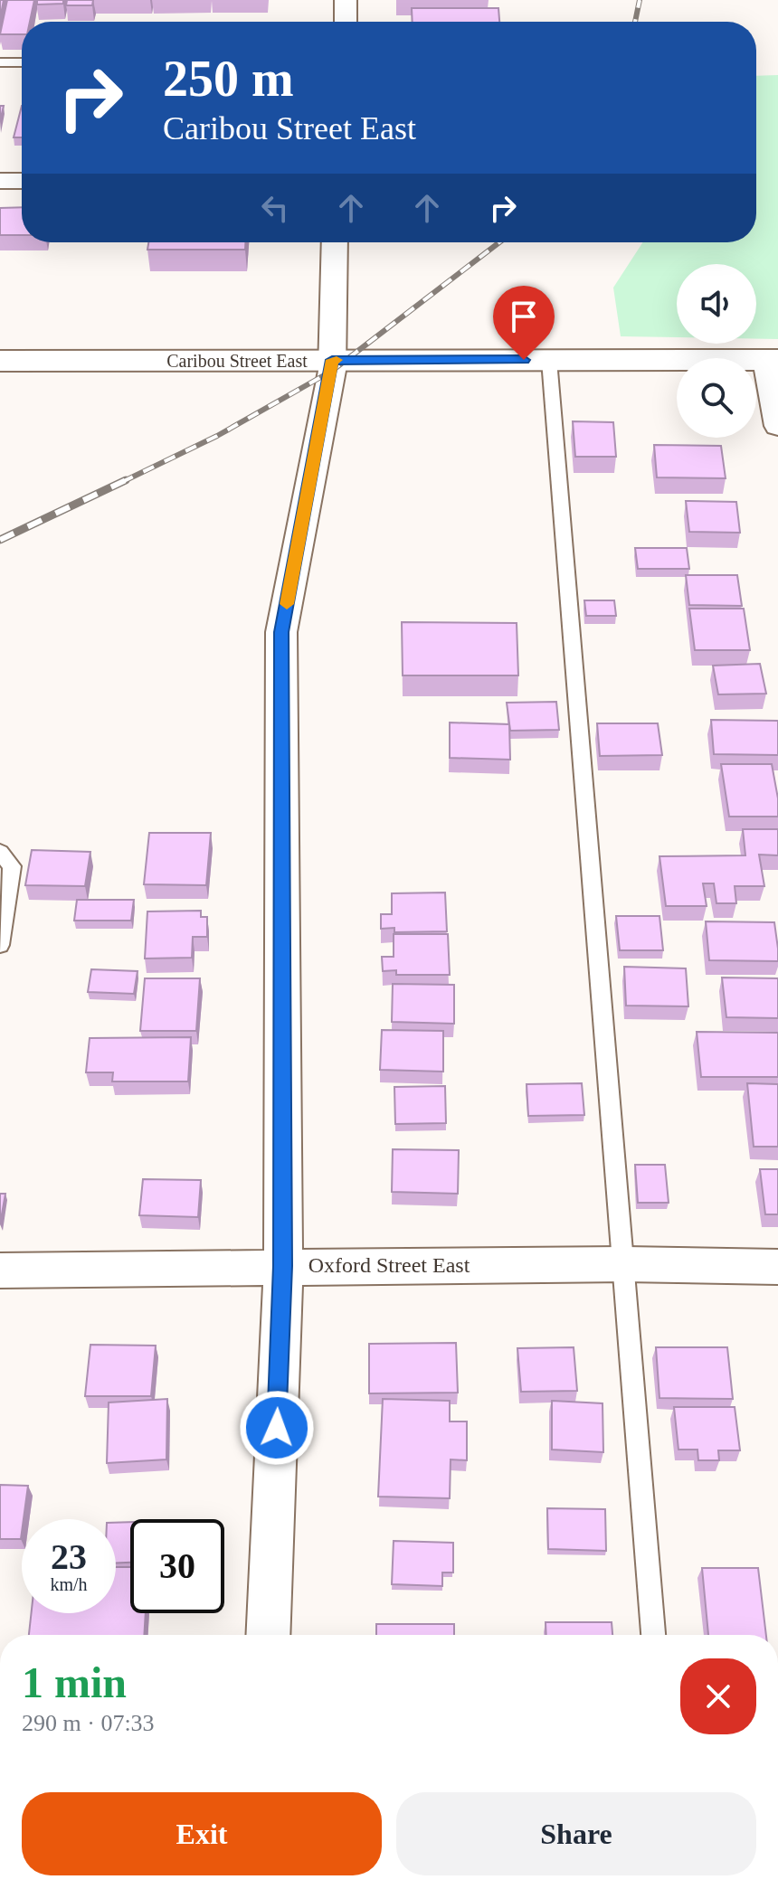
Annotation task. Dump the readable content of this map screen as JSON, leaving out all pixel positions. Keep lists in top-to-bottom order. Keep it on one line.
{"streets":{"street":["Caribou Street East","Oxford Street East"]},"page":{"turn":["250 m","Caribou Street East"],"speed":"23 km/h","limit":"30","heading":["1 min","290 m · 07:33"],"buttons":["Exit","Share"]}}
